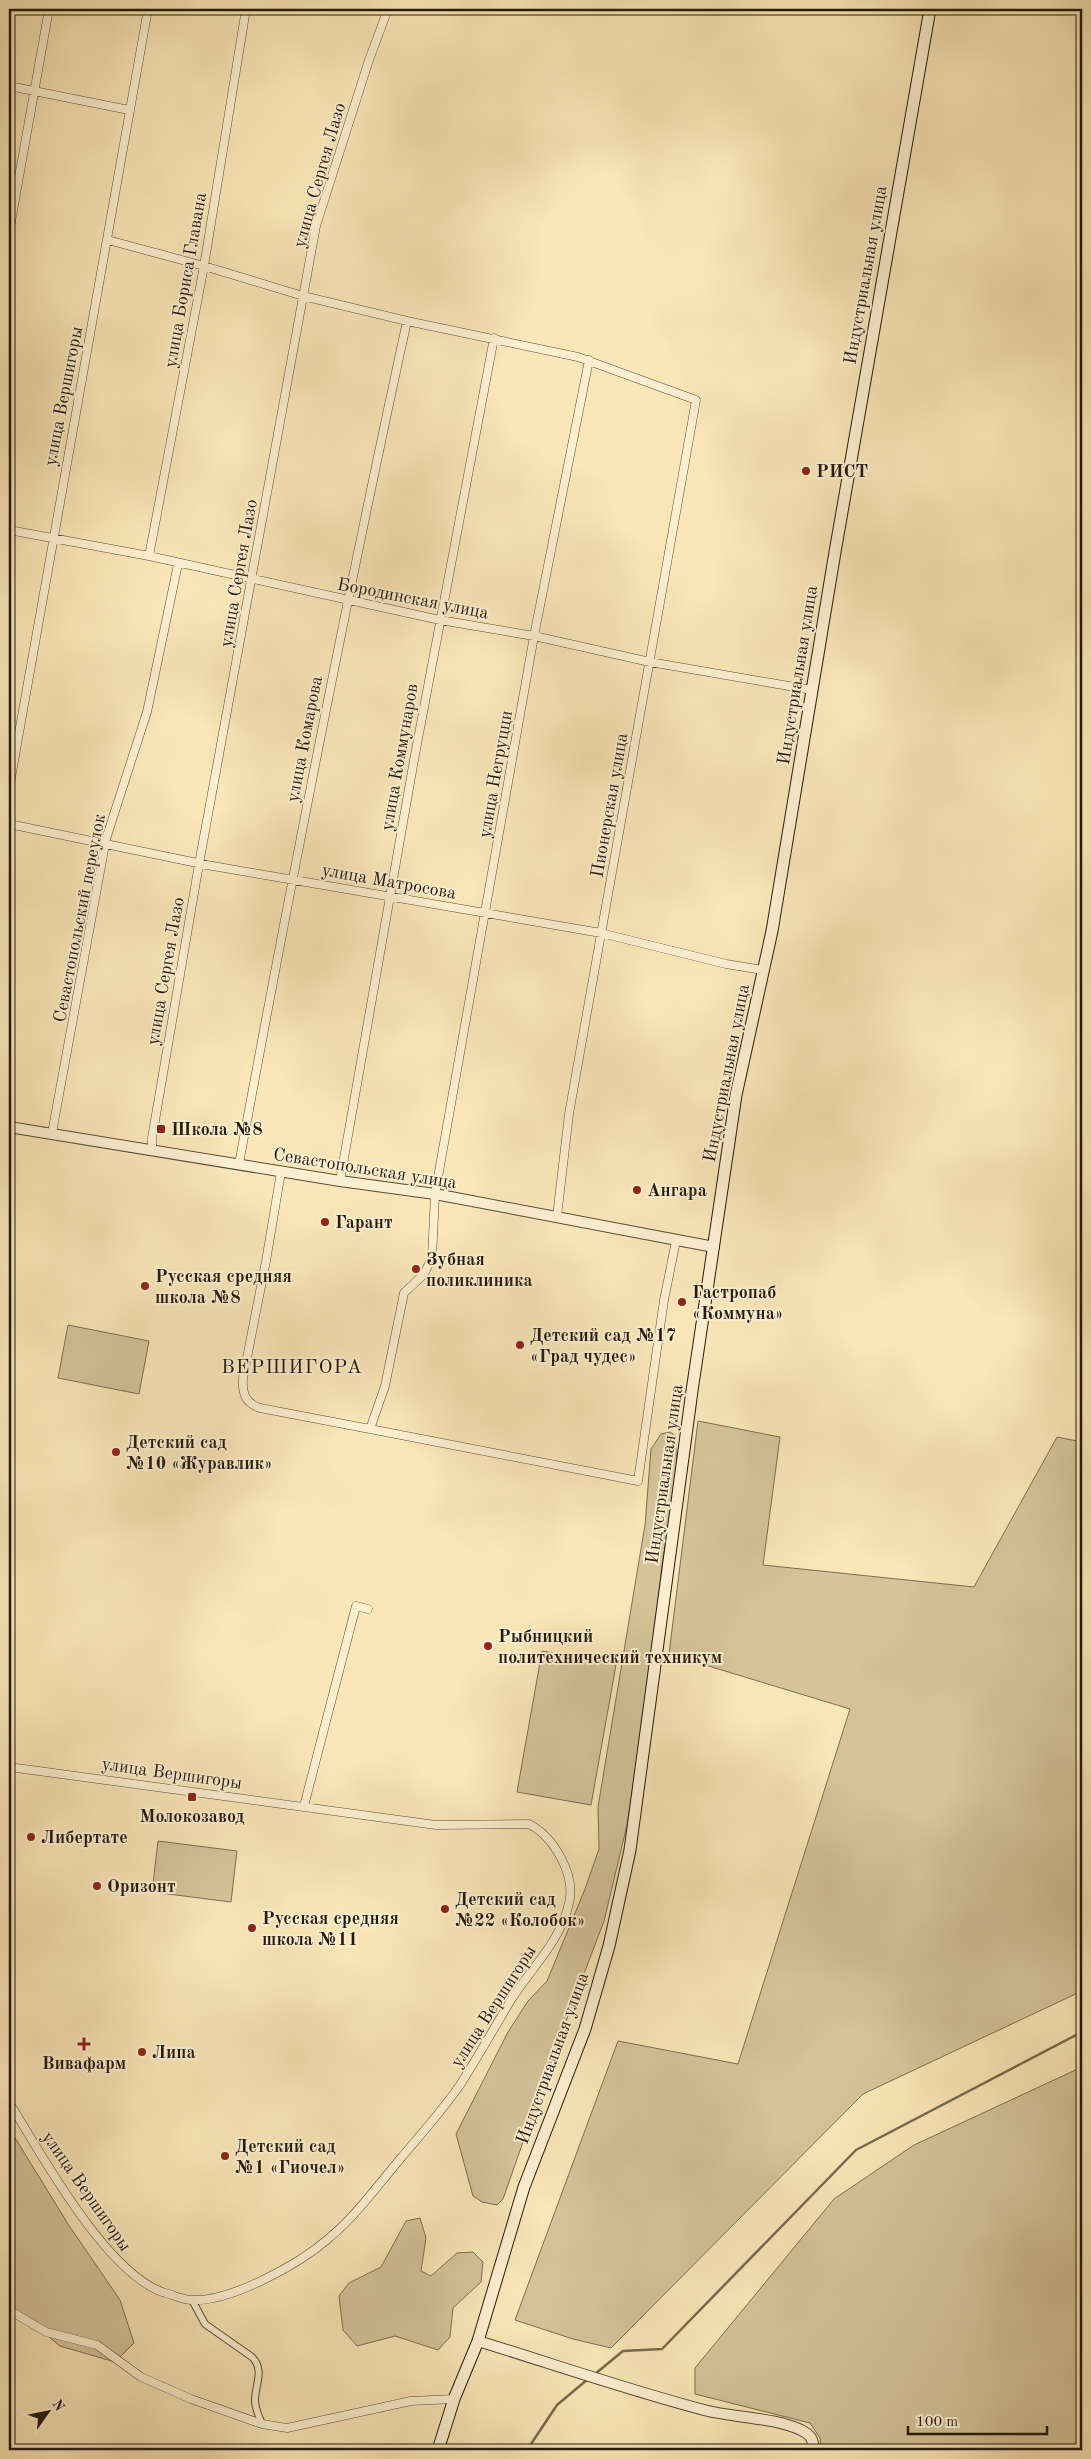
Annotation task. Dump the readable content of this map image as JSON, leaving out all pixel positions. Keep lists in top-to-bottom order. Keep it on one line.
{"streets":{"main road":["Индустриальная улица"],"street":["улица Сергея Лазо","улица Бориса Главана","улица Вершигоры","Бородинская улица","улица Комарова","улица Коммунаров","улица Негруцци","Пионерская улица","улица Матросова","Севастопольский переулок","Севастопольская улица"]},"crossings":[["улица Сергея Лазо","Бородинская улица"],["улица Сергея Лазо","улица Матросова"],["улица Сергея Лазо","Севастопольская улица"],["Индустриальная улица","Бородинская улица"],["Индустриальная улица","улица Матросова"],["Индустриальная улица","Севастопольская улица"],["улица Бориса Главана","Бородинская улица"],["улица Вершигоры","Бородинская улица"],["Бородинская улица","улица Комарова"],["Бородинская улица","улица Коммунаров"],["Бородинская улица","улица Негруцци"],["Бородинская улица","Пионерская улица"],["Бородинская улица","Севастопольский переулок"],["улица Комарова","улица Матросова"],["улица Комарова","Севастопольская улица"],["улица Коммунаров","улица Матросова"],["улица Коммунаров","Севастопольская улица"],["улица Негруцци","Пионерская улица"],["улица Негруцци","улица Матросова"],["улица Негруцци","Севастопольская улица"],["Пионерская улица","улица Матросова"],["Пионерская улица","Севастопольская улица"],["улица Матросова","Севастопольский переулок"],["Севастопольский переулок","Севастопольская улица"]],"districts":["ВЕРШИГОРА"],"places":{"other":["РИСТ","Ангара","Гарант","Зубная поликлиника","Русская средняя школа №8","Гастропаб «Коммуна»","Детский сад №17 «Град чудес»","Детский сад №10 «Журавлик»","Рыбницкий политехнический техникум","Либертате","Оризонт","Детский сад №22 «Колобок»","Русская средняя школа №11","Липа","Детский сад №1 «Гиочел»"],"transit":["Школа №8","Молокозавод"],"health":["Вивафарм"]},"scale_bar":"100 m","north":"top right"}
